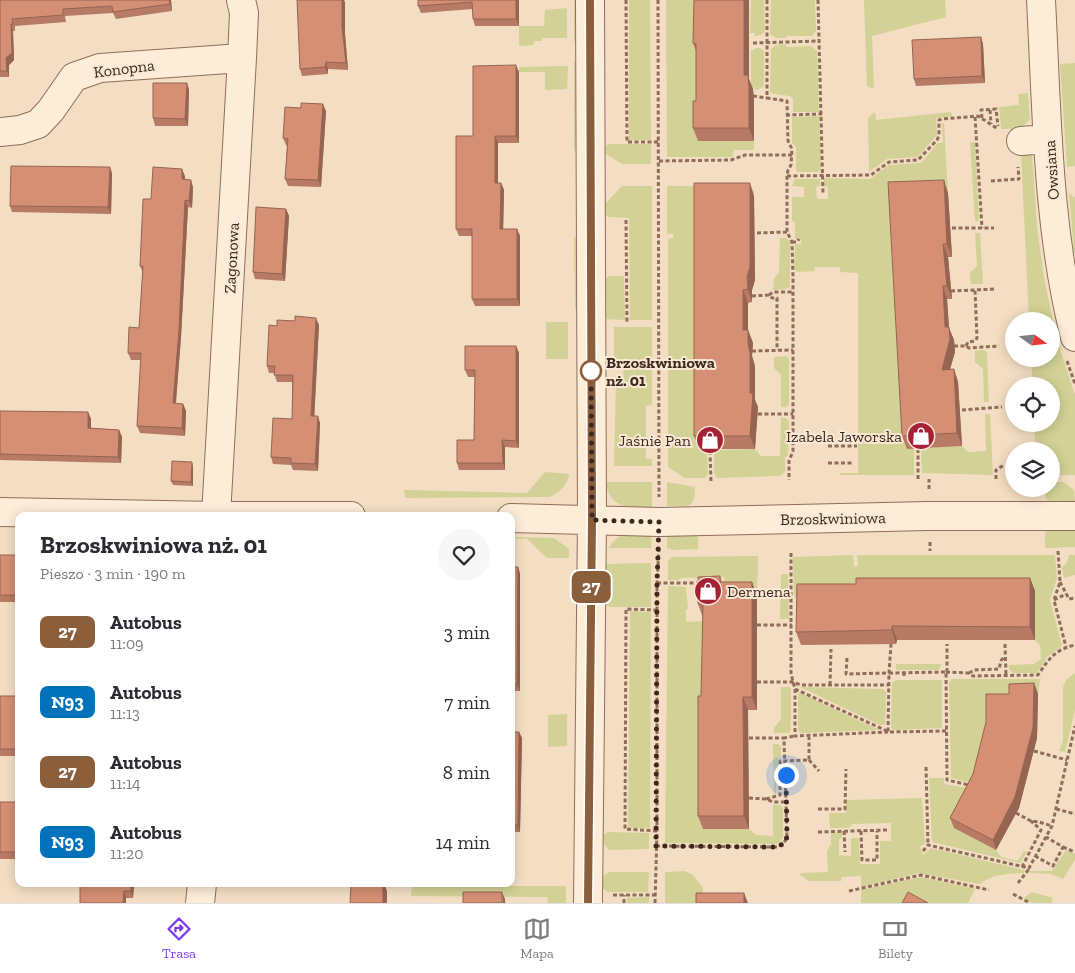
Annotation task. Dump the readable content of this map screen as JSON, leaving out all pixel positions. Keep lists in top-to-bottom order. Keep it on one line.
{"streets":{"street":["Konopna","Owsiana","Zagonowa","Brzoskwiniowa"]},"crossings":[["Konopna","Zagonowa"]],"places":{"other":["Brzoskwiniowa nż. 01"],"shop":["Izabela Jaworska","Jaśnie Pan","Dermena"]},"lines":["bus line 27"],"north":"right","page":{"on_map":"27","heading":["Brzoskwiniowa nż. 01","Pieszo · 3 min · 190 m"],"list":[{"mark":"27","name":"Autobus","note":"11:09","value":"3 min"},{"mark":"N93","name":"Autobus","note":"11:13","value":"7 min"},{"mark":"27","name":"Autobus","note":"11:14","value":"8 min"},{"mark":"N93","name":"Autobus","note":"11:20","value":"14 min"}],"tabs":["Trasa","Mapa","Bilety"]}}
